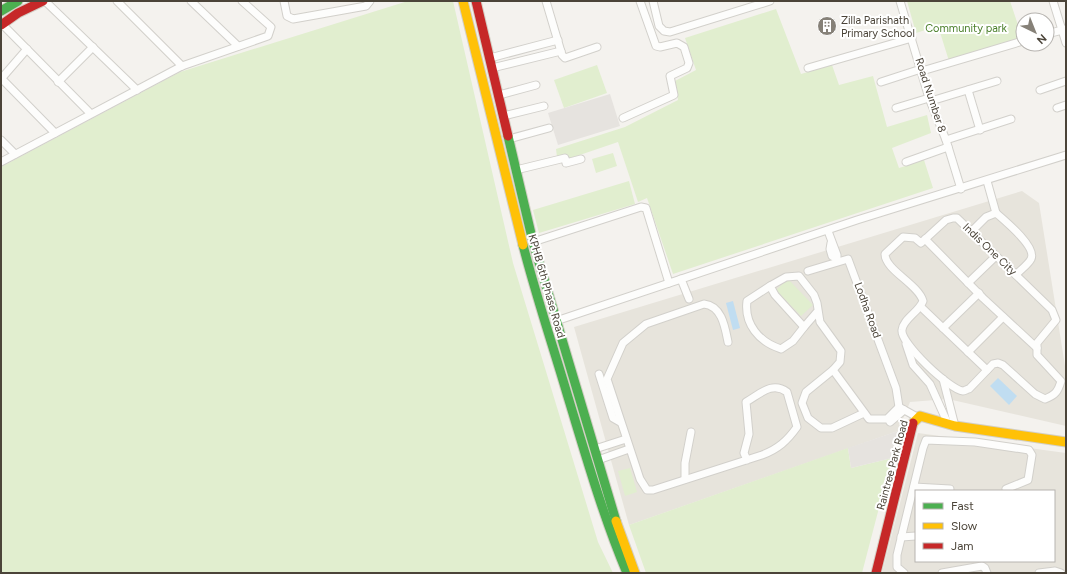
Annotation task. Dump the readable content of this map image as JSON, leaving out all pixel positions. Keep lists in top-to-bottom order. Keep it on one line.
{"streets":{"street":["Road Number 8","Indis One City","KPHB 6th Phase Road","Lodha Road","Raintree Park Road"]},"parks":["Community park"],"places":{"building":["Zilla Parishath Primary School"]},"legend":["Fast","Slow","Jam"],"north":"bottom right"}
